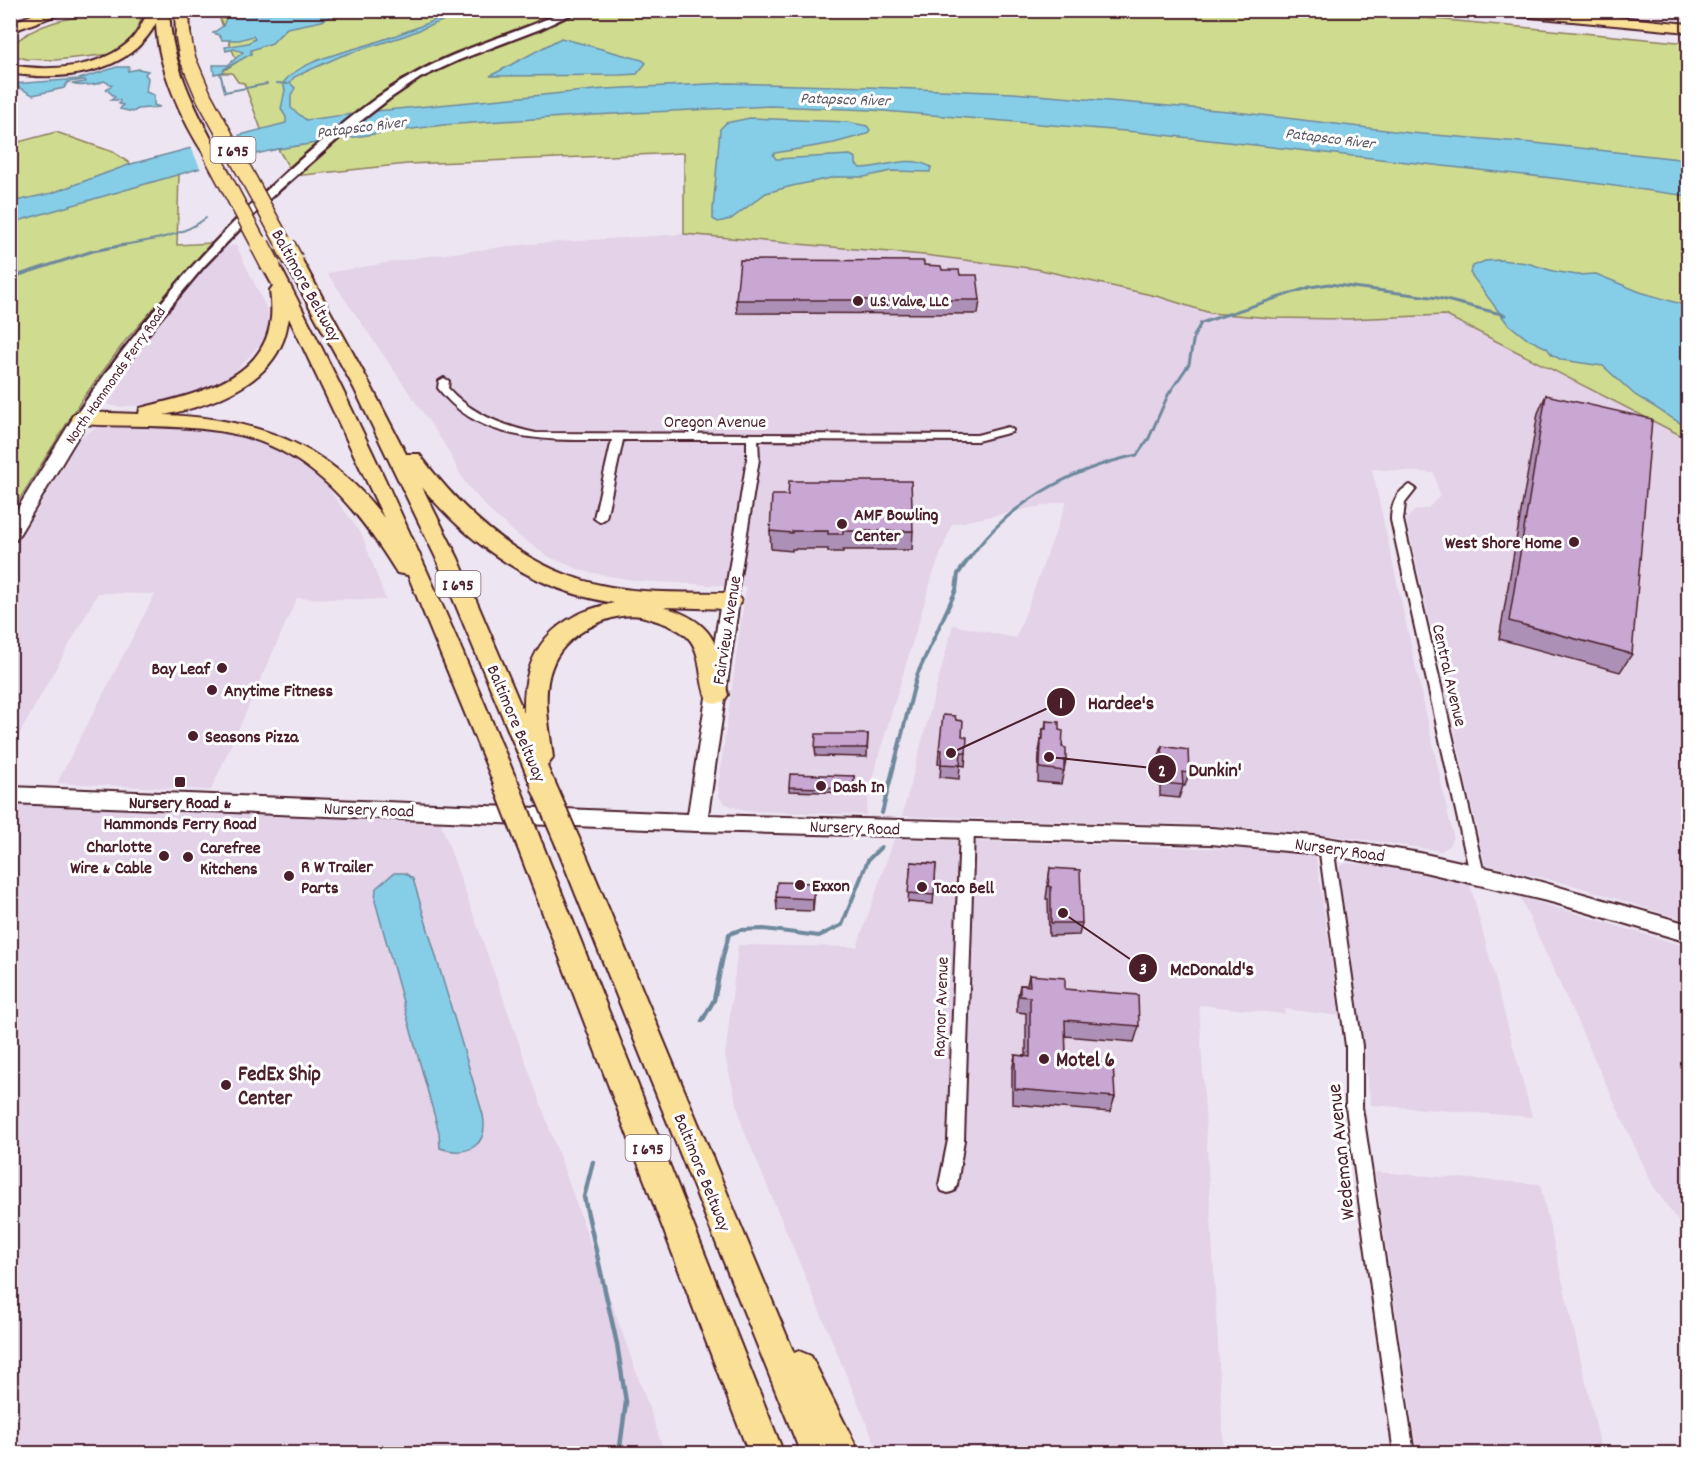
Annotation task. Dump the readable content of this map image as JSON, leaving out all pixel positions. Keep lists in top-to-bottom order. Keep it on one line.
{"streets":{"highway":["I 695","Baltimore Beltway"],"main road":["North Hammonds Ferry Road","Fairview Avenue","Nursery Road"],"street":["Oregon Avenue","Central Avenue","Raynor Avenue","Wedeman Avenue"]},"crossings":[["Oregon Avenue","Fairview Avenue"],["Fairview Avenue","Nursery Road"],["Central Avenue","Nursery Road"],["Nursery Road","Raynor Avenue"],["Nursery Road","Wedeman Avenue"]],"water":["Patapsco River"],"places":{"other":["U.S. Valve, LLC","AMF Bowling Center","West Shore Home","Bay Leaf","Anytime Fitness","Seasons Pizza","Hardee's","Dunkin'","Dash In","Charlotte Wire & Cable","Carefree Kitchens","R W Trailer Parts","Exxon","Taco Bell","McDonald's","Motel 6","FedEx Ship Center"],"transit":["Nursery Road & Hammonds Ferry Road"]}}
